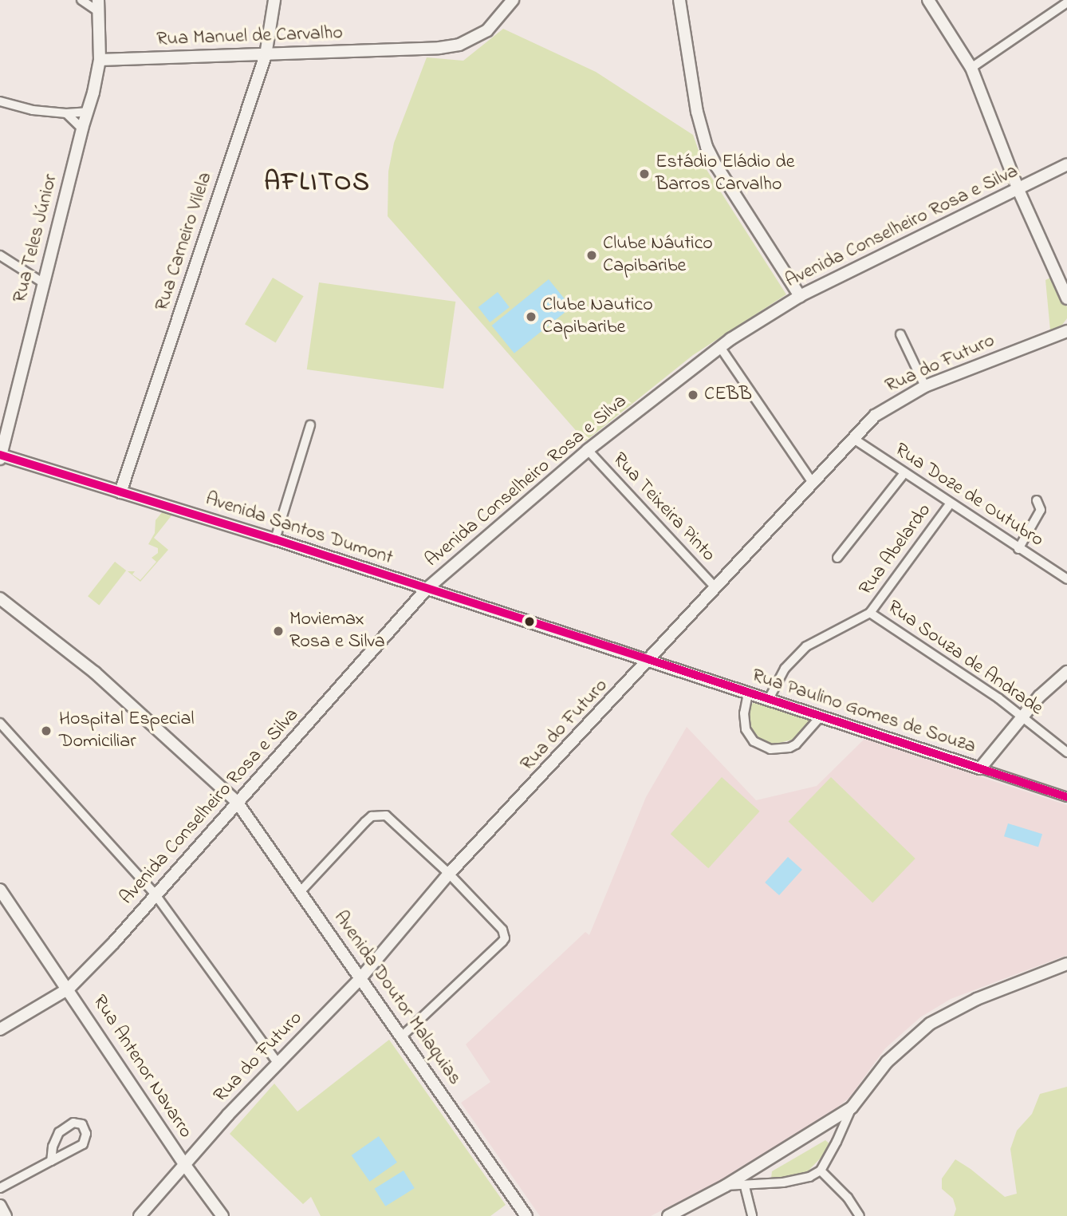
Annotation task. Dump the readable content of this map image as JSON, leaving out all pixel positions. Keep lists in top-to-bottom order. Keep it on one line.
{"streets":{"street":["Rua Manuel de Carvalho","Avenida Conselheiro Rosa e Silva","Rua Teles Júnior","Rua Carneiro Vilela","Rua do Futuro","Rua Doze de Outubro","Rua Teixeira Pinto","Avenida Santos Dumont","Rua Abelardo","Rua Souza de Andrade","Rua Paulino Gomes de Souza","Avenida Doutor Malaquias","Rua Antenor Navarro"]},"crossings":[["Rua Manuel de Carvalho","Rua Teles Júnior"],["Rua Manuel de Carvalho","Rua Carneiro Vilela"],["Avenida Conselheiro Rosa e Silva","Rua Teixeira Pinto"],["Avenida Conselheiro Rosa e Silva","Avenida Santos Dumont"],["Avenida Conselheiro Rosa e Silva","Avenida Doutor Malaquias"],["Avenida Conselheiro Rosa e Silva","Rua Antenor Navarro"],["Rua Teles Júnior","Avenida Santos Dumont"],["Rua Carneiro Vilela","Avenida Santos Dumont"],["Rua do Futuro","Rua Doze de Outubro"],["Rua do Futuro","Rua Teixeira Pinto"],["Rua do Futuro","Avenida Santos Dumont"],["Rua do Futuro","Rua Paulino Gomes de Souza"],["Rua do Futuro","Avenida Doutor Malaquias"],["Rua do Futuro","Rua Antenor Navarro"],["Rua Doze de Outubro","Rua Abelardo"],["Avenida Santos Dumont","Rua Paulino Gomes de Souza"],["Rua Abelardo","Rua Souza de Andrade"],["Rua Abelardo","Rua Paulino Gomes de Souza"]],"districts":["AFLITOS"],"places":["Estádio Eládio de Barros Carvalho","Clube Náutico Capibaribe","Clube Nautico Capibaribe","CEBB","Moviemax Rosa e Silva","Hospital Especial Domiciliar"]}
